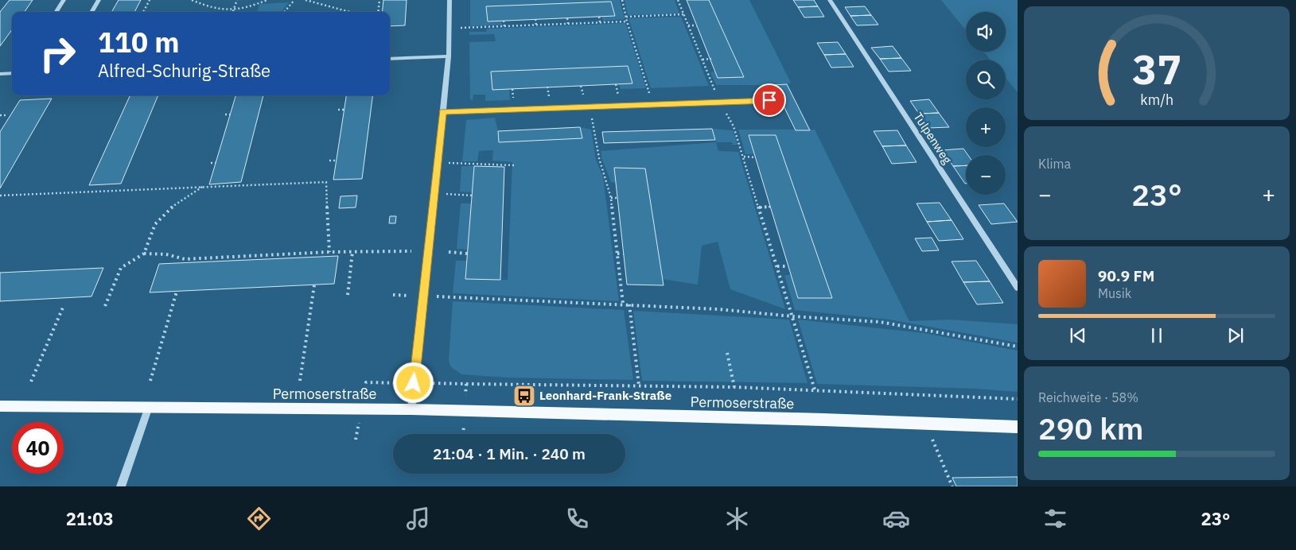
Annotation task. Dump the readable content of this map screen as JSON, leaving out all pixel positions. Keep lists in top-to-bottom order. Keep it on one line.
{"streets":{"main road":["Permoserstraße"],"street":["Tulpenweg"]},"places":{"bus stop":["Leonhard-Frank-Straße"]},"page":{"map_buttons":["+","−"],"turn":["110 m","Alfred-Schurig-Straße"],"tile":["Klima",["Reichweite · 58%","290 km"]],"heat":["−","23°","+"],"song":["90.9 FM","Musik"],"limit":"40","trip":"21:04 · 1 Min. · 240 m","tabs":["21:03","23°"],"gauge":["37","km/h"]}}
